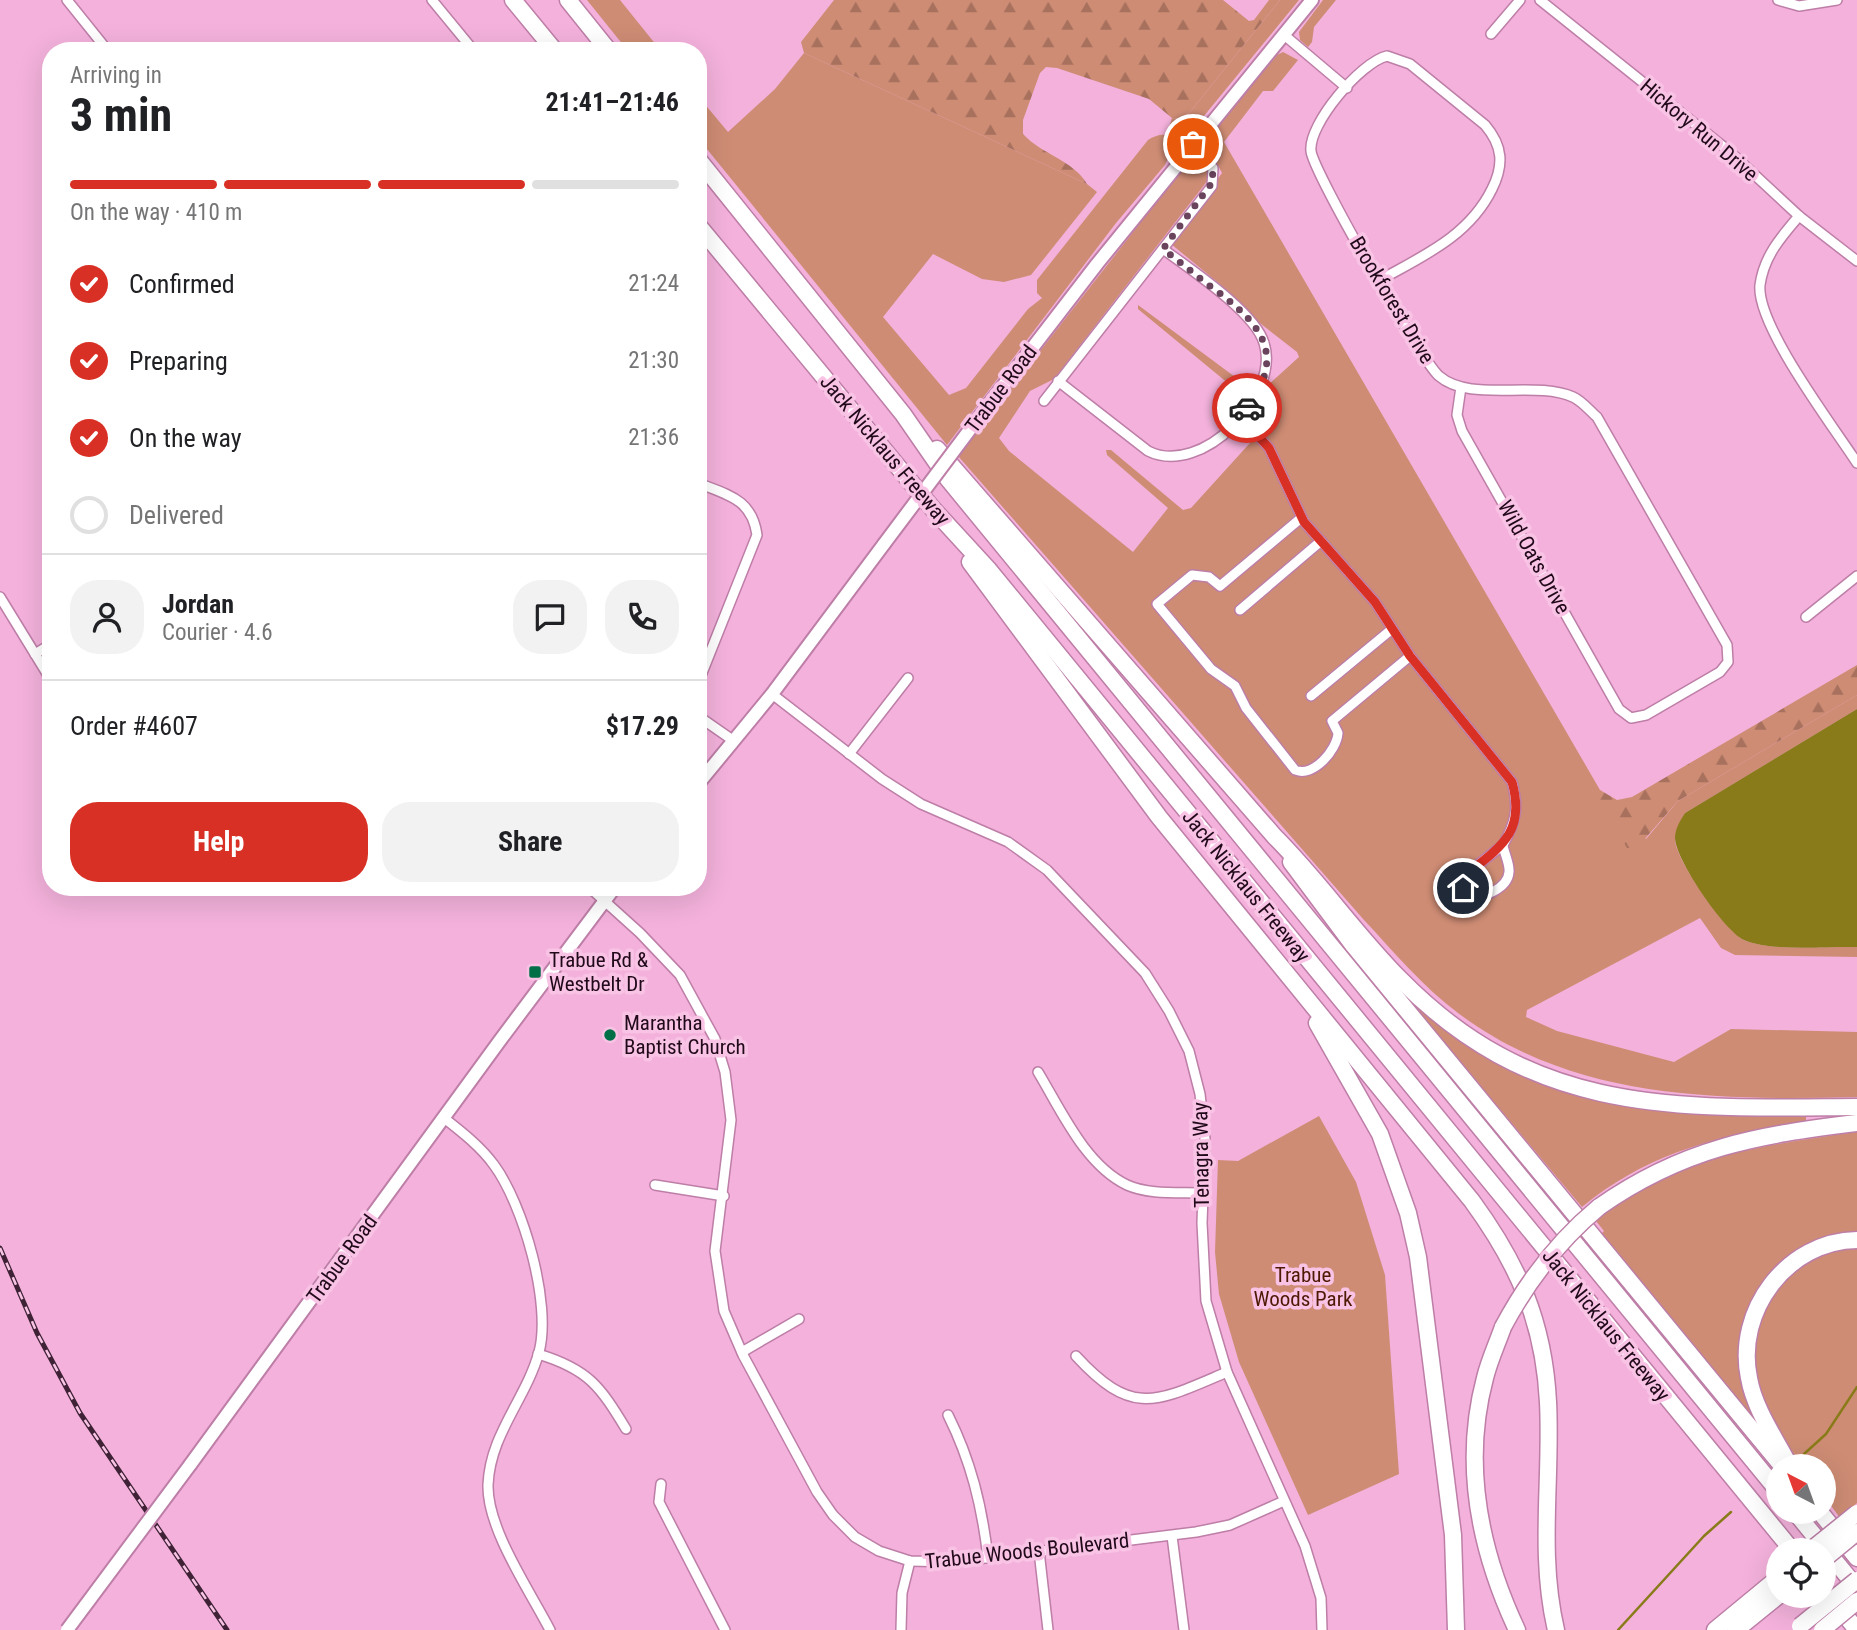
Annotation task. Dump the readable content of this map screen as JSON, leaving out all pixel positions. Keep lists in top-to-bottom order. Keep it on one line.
{"streets":{"highway":["Jack Nicklaus Freeway"],"main road":["Trabue Road"],"street":["Hickory Run Drive","Brookforest Drive","Wild Oats Drive","Tenagra Way","Trabue Woods Boulevard"]},"crossings":[["Brookforest Drive","Wild Oats Drive"],["Trabue Road","Tenagra Way"],["Trabue Road","Trabue Woods Boulevard"],["Tenagra Way","Trabue Woods Boulevard"]],"parks":["Trabue Woods Park"],"places":{"transit":["Trabue Rd & Westbelt Dr"],"other":["Marantha Baptist Church"]},"north":"top left","page":{"heading":["3 min","Arriving in","21:41–21:46"],"panel":["Jordan","Courier · 4.6","Order #4607","$17.29"],"bar":"On the way · 410 m","list":[["Confirmed","21:24"],["Preparing","21:30"],["On the way","21:36"],"Delivered"],"buttons":["Help","Share"]}}
